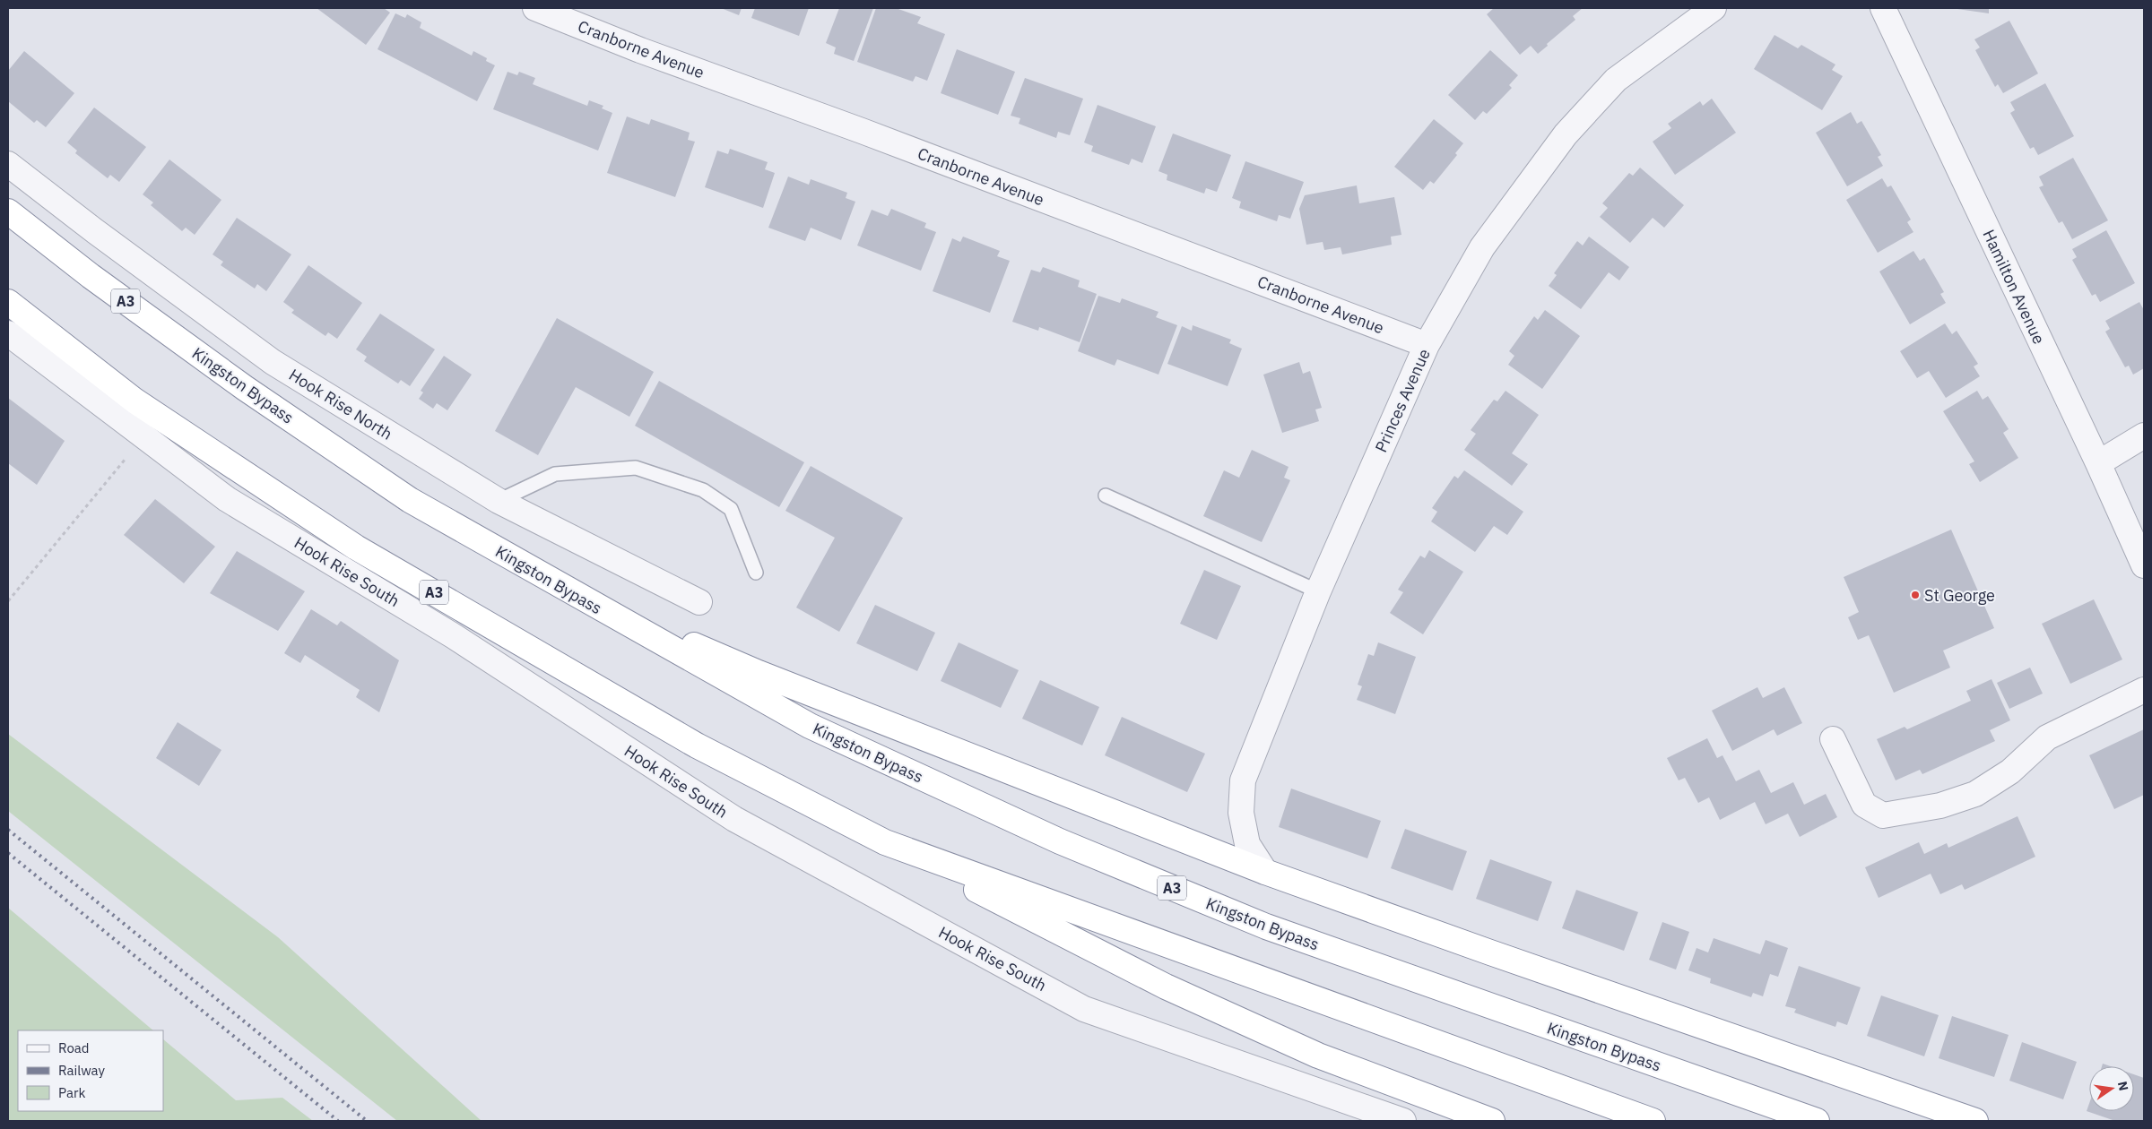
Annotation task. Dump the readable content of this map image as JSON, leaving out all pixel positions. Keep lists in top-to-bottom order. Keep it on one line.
{"streets":{"highway":["A3","Kingston Bypass"],"street":["Cranborne Avenue","Hamilton Avenue","Princes Avenue","Hook Rise North","Hook Rise South"]},"crossings":[["Cranborne Avenue","Princes Avenue"]],"places":["St George"],"legend":["Road","Railway","Park"],"north":"right"}
